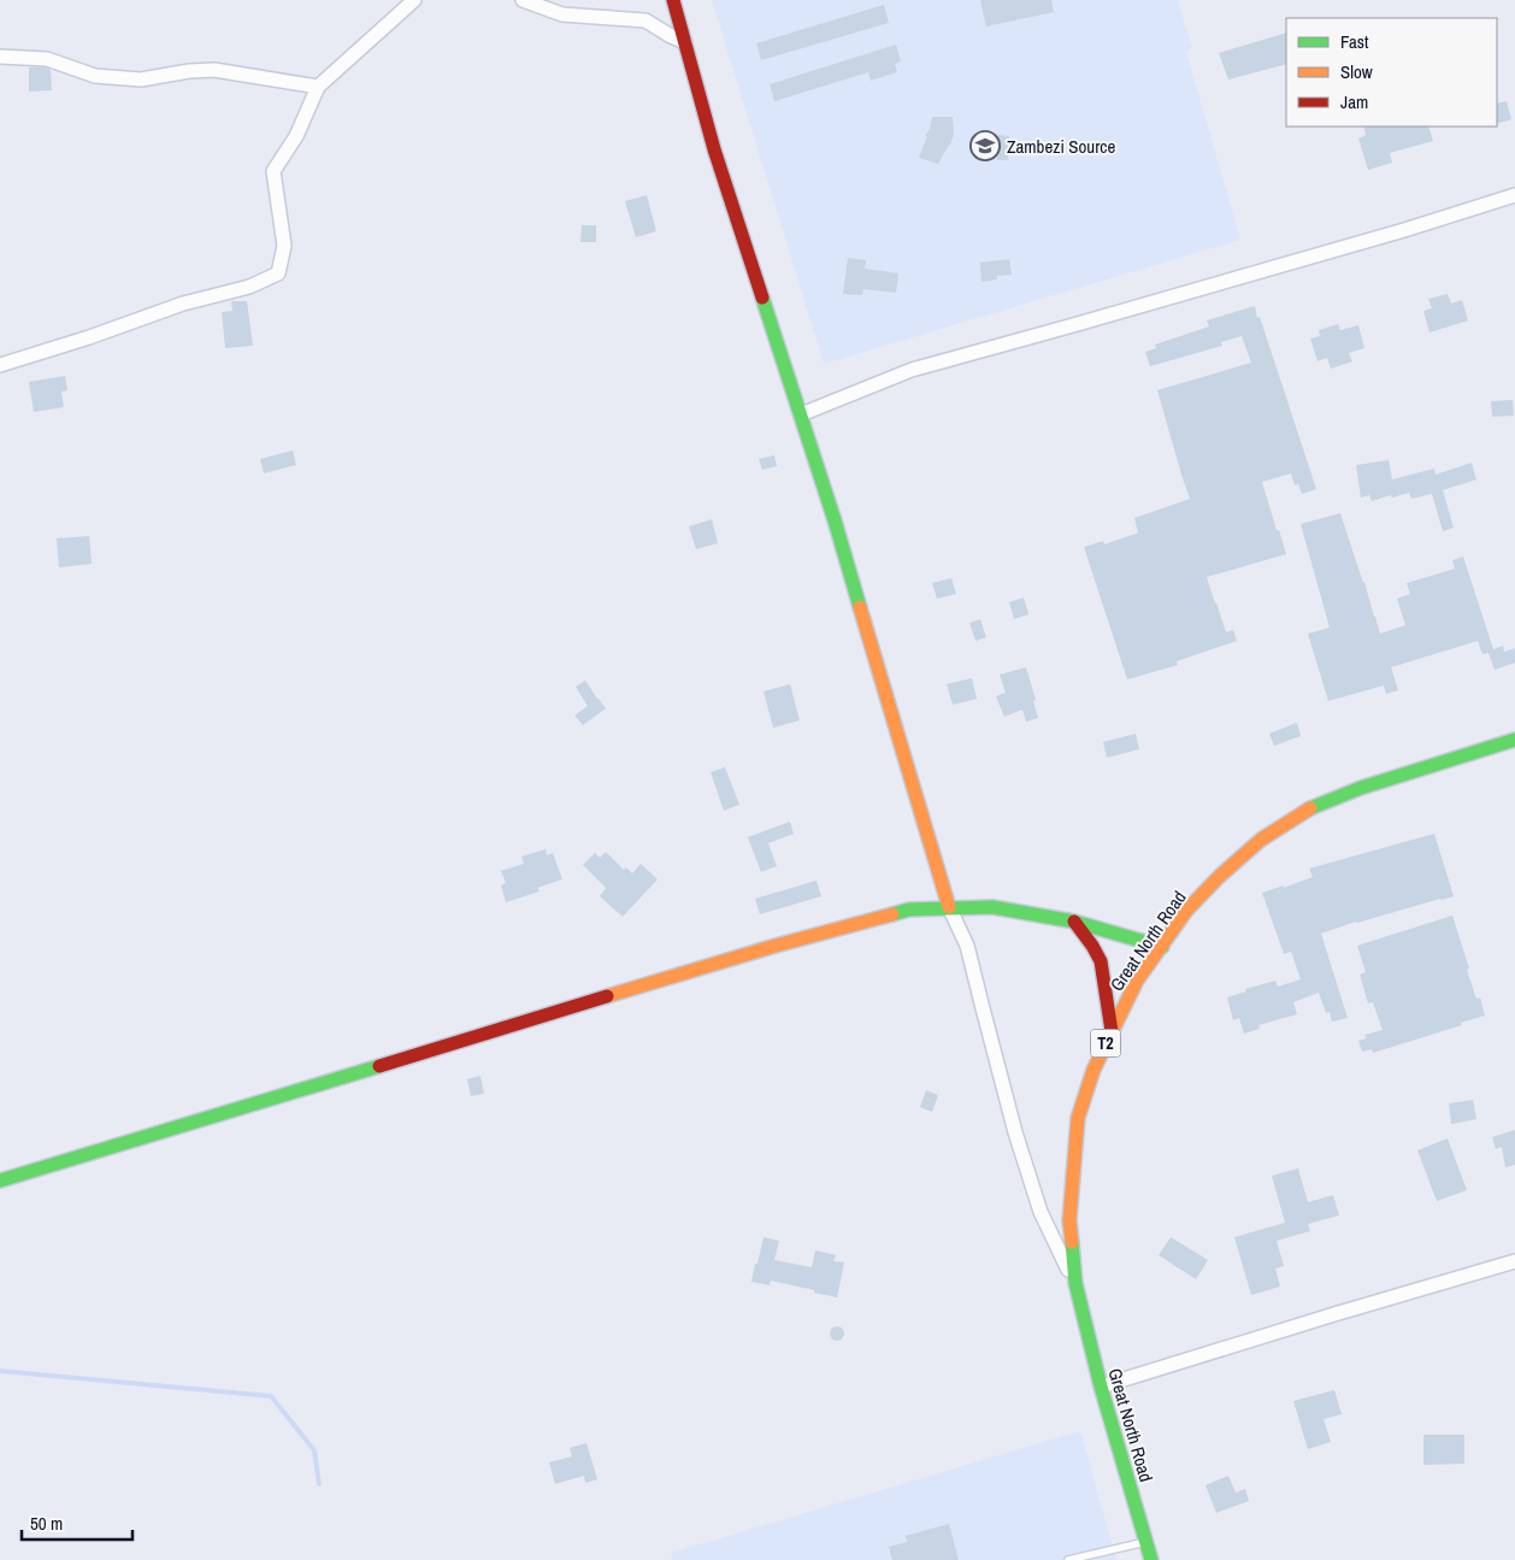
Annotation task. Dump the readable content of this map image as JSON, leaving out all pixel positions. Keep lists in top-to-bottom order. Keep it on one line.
{"streets":{"main road":["Great North Road","T2"]},"places":{"school or university":["Zambezi Source"]},"legend":["Fast","Slow","Jam"],"scale_bar":"50 m"}
